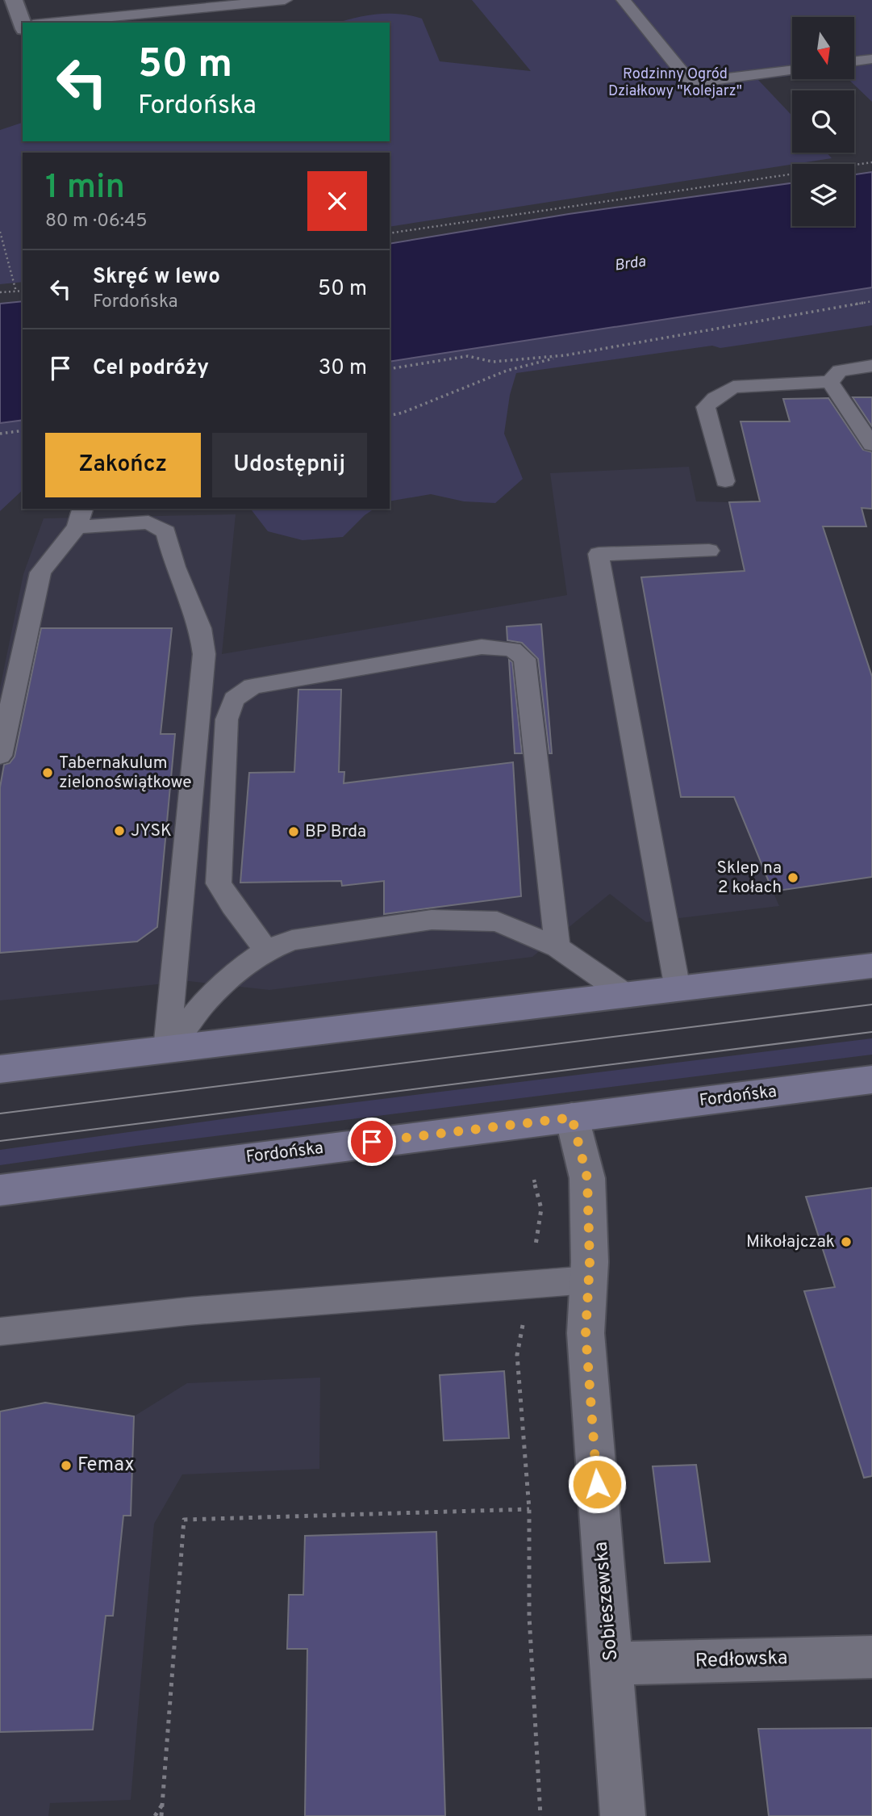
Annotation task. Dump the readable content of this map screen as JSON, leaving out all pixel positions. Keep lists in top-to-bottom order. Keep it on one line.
{"streets":{"main road":["Fordońska"],"street":["Sobieszewska","Redłowska"]},"crossings":[["Fordońska","Sobieszewska"],["Sobieszewska","Redłowska"]],"water":["Brda"],"parks":["Rodzinny Ogród Działkowy \"Kolejarz\""],"places":["Tabernakulum zielonoświątkowe","JYSK","BP Brda","Sklep na 2 kołach","Mikołajczak","Femax"],"north":"bottom","page":{"turn":["50 m","Fordońska"],"heading":["1 min","80 m · 06:45"],"list":[{"name":"Skręć w lewo","note":"Fordońska","value":"50 m"},{"name":"Cel podróży","value":"30 m"}],"buttons":["Zakończ","Udostępnij"]}}
